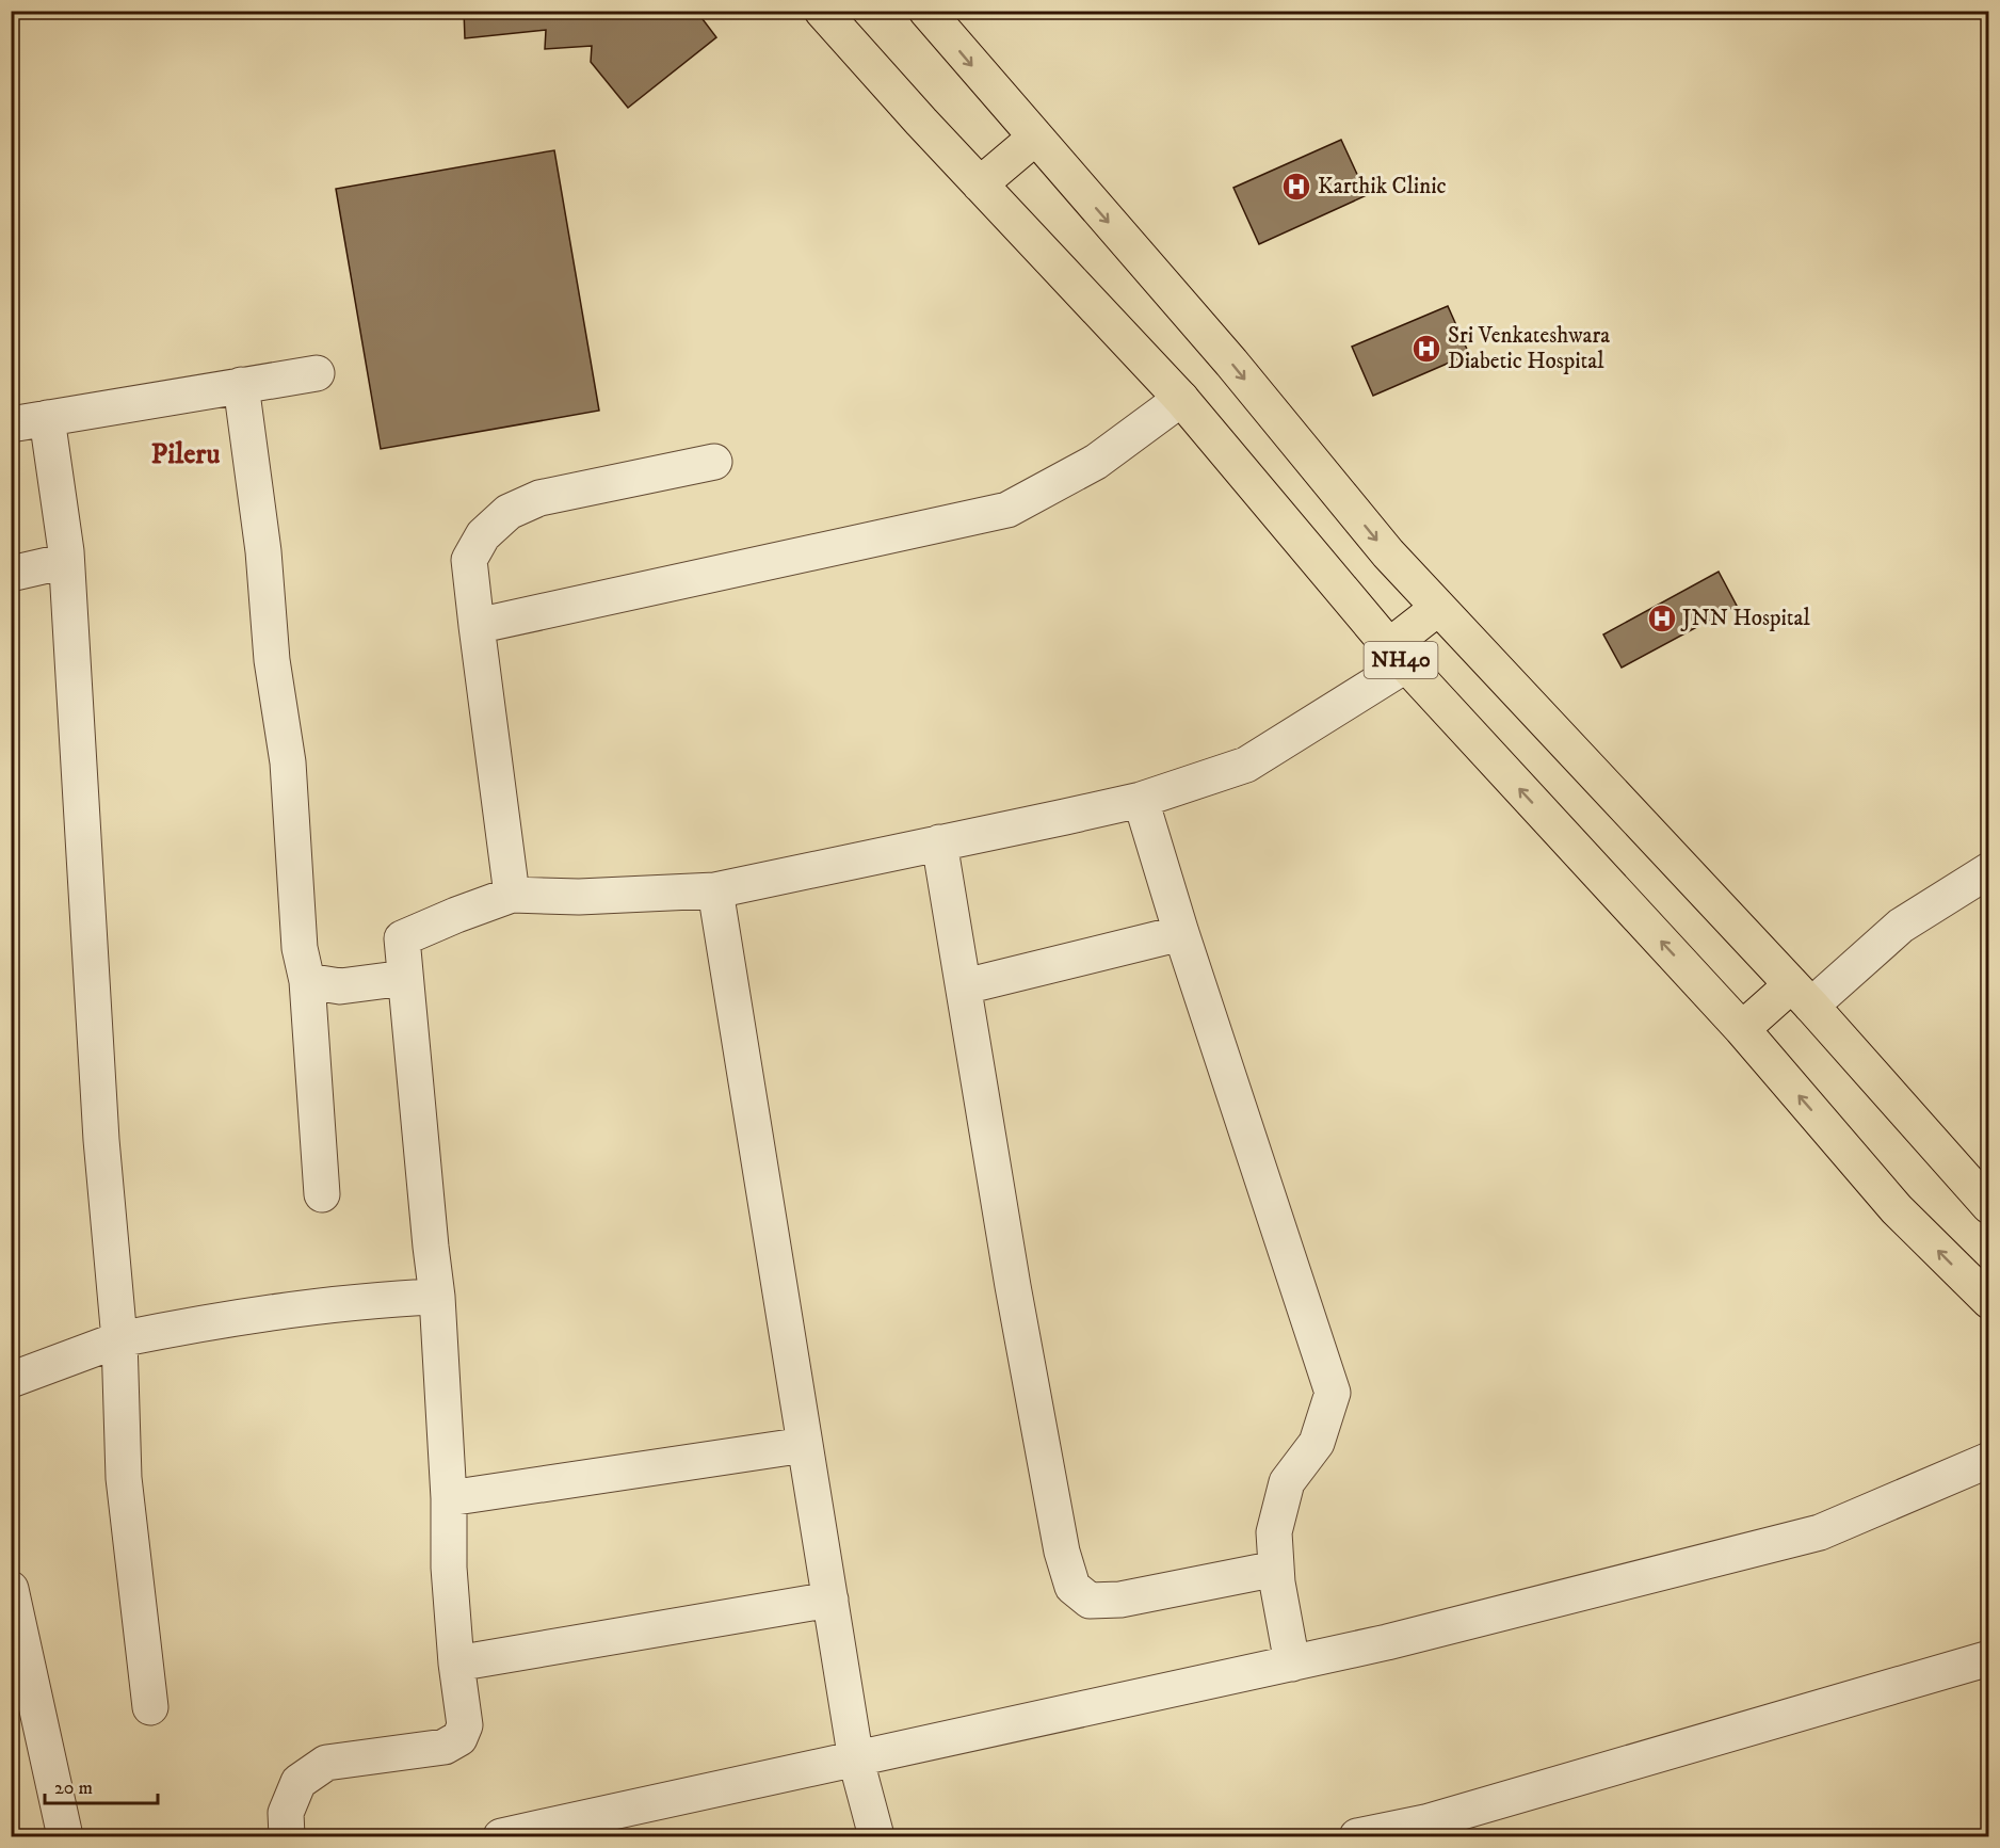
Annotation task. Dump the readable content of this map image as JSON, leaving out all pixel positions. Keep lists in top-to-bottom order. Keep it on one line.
{"streets":{"highway":["NH40"]},"districts":["Pileru"],"places":{"hospital":["Karthik Clinic","Sri Venkateshwara Diabetic Hospital","JNN Hospital"]},"scale_bar":"20 m"}
